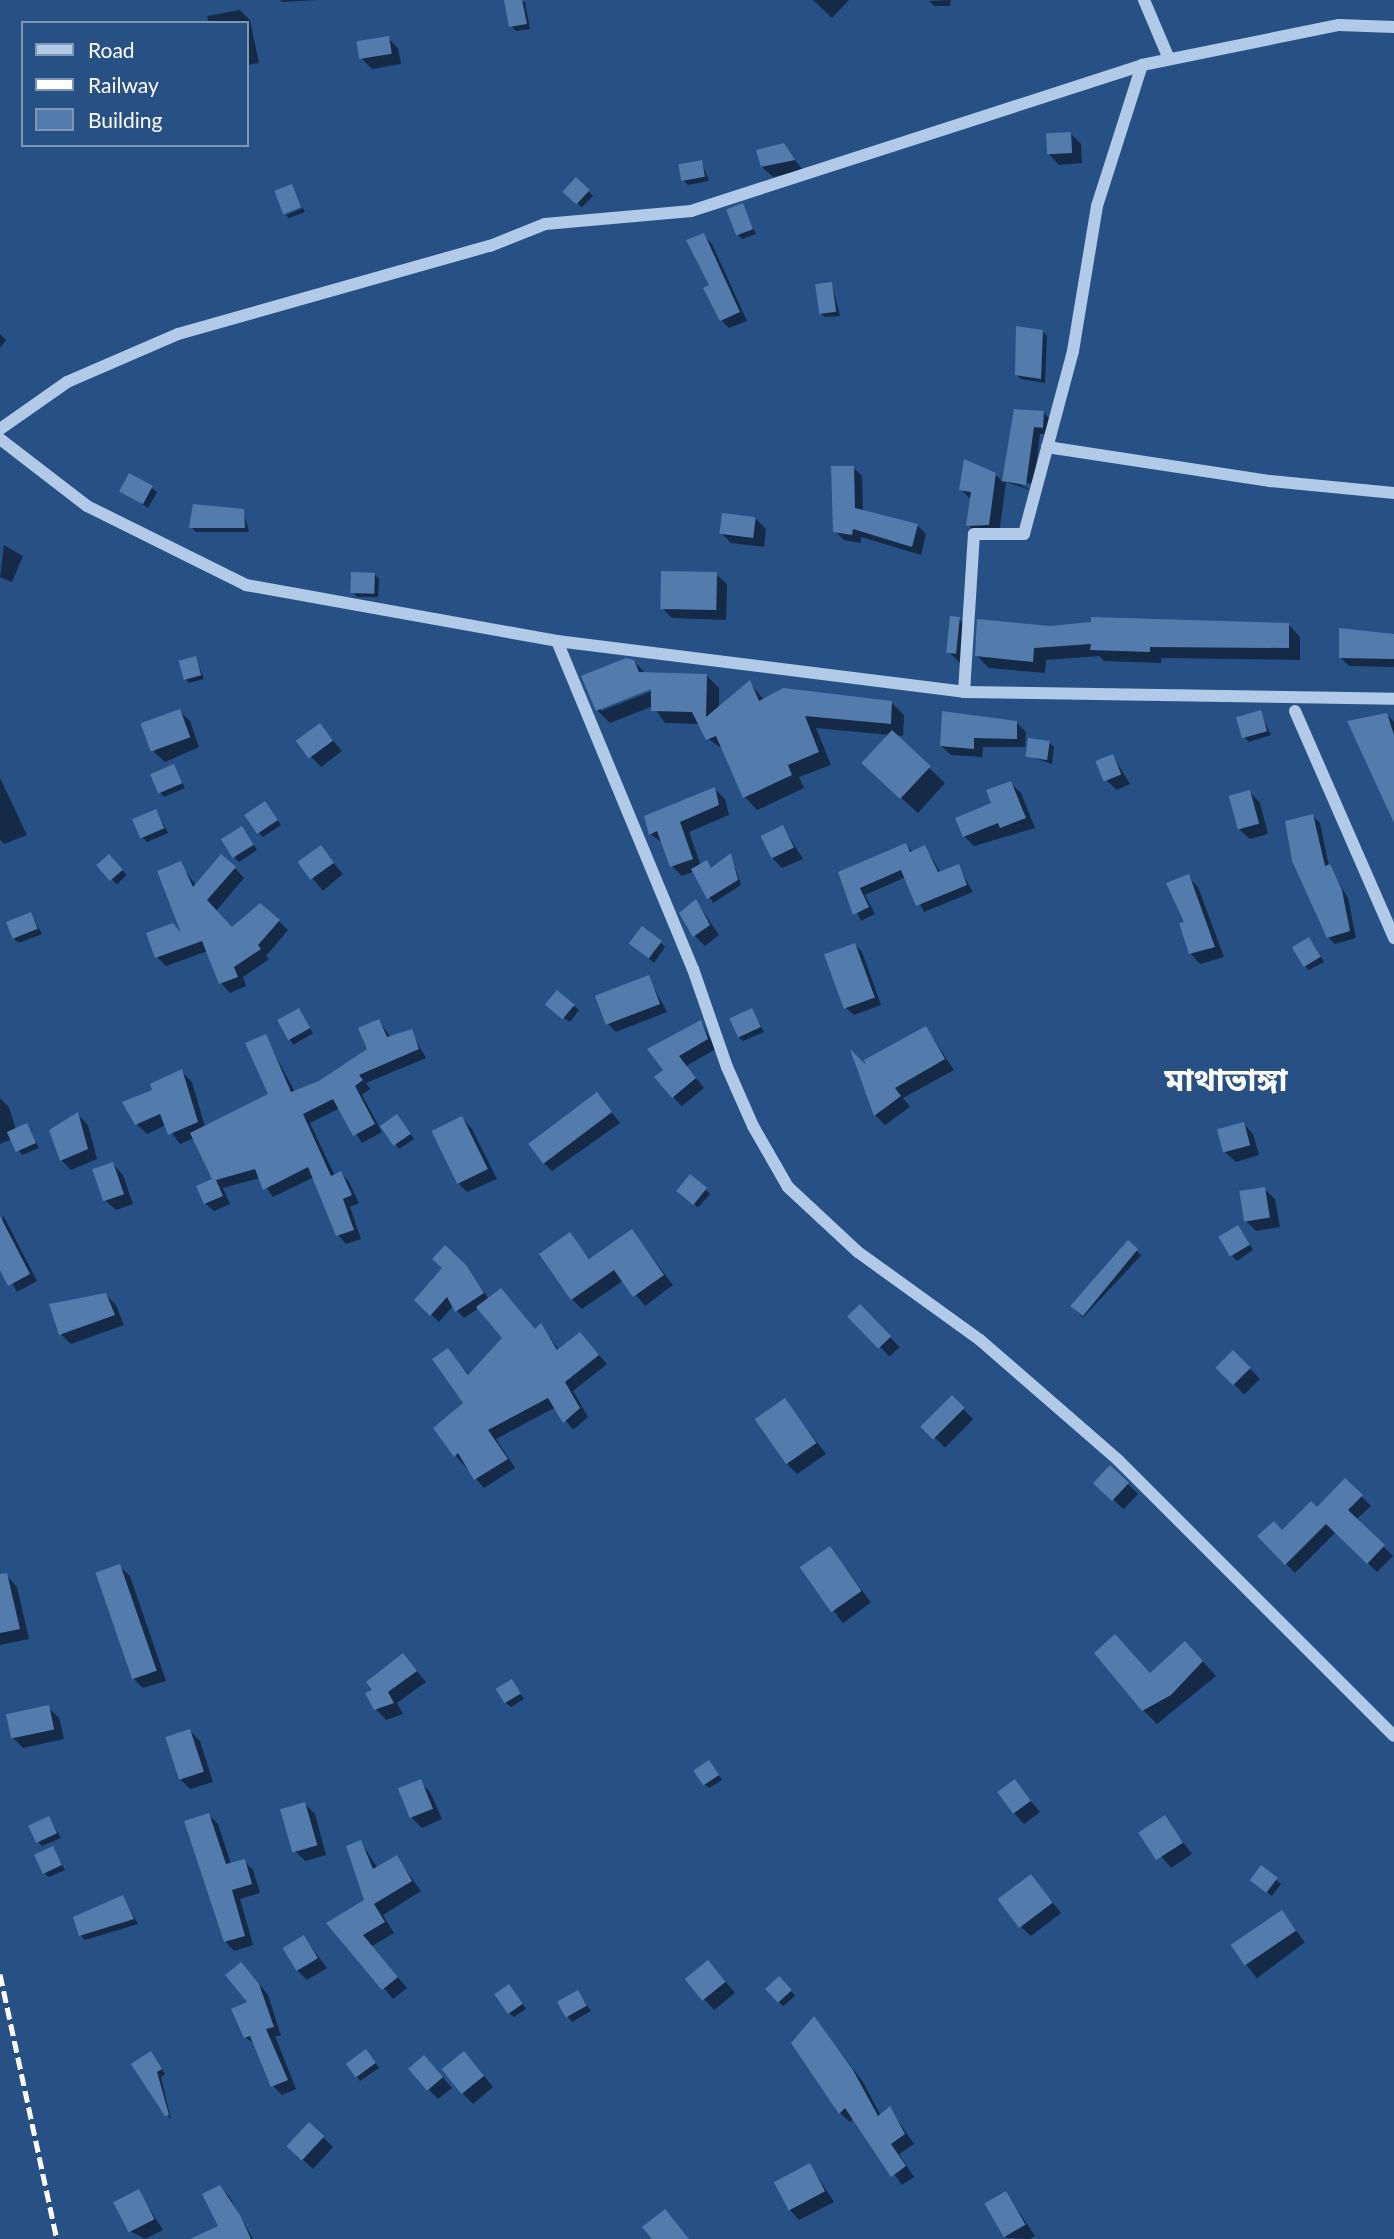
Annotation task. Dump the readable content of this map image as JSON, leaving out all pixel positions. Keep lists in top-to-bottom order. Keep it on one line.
{"districts":["মাথাভাঙ্গা"],"legend":["Road","Railway","Building"]}
